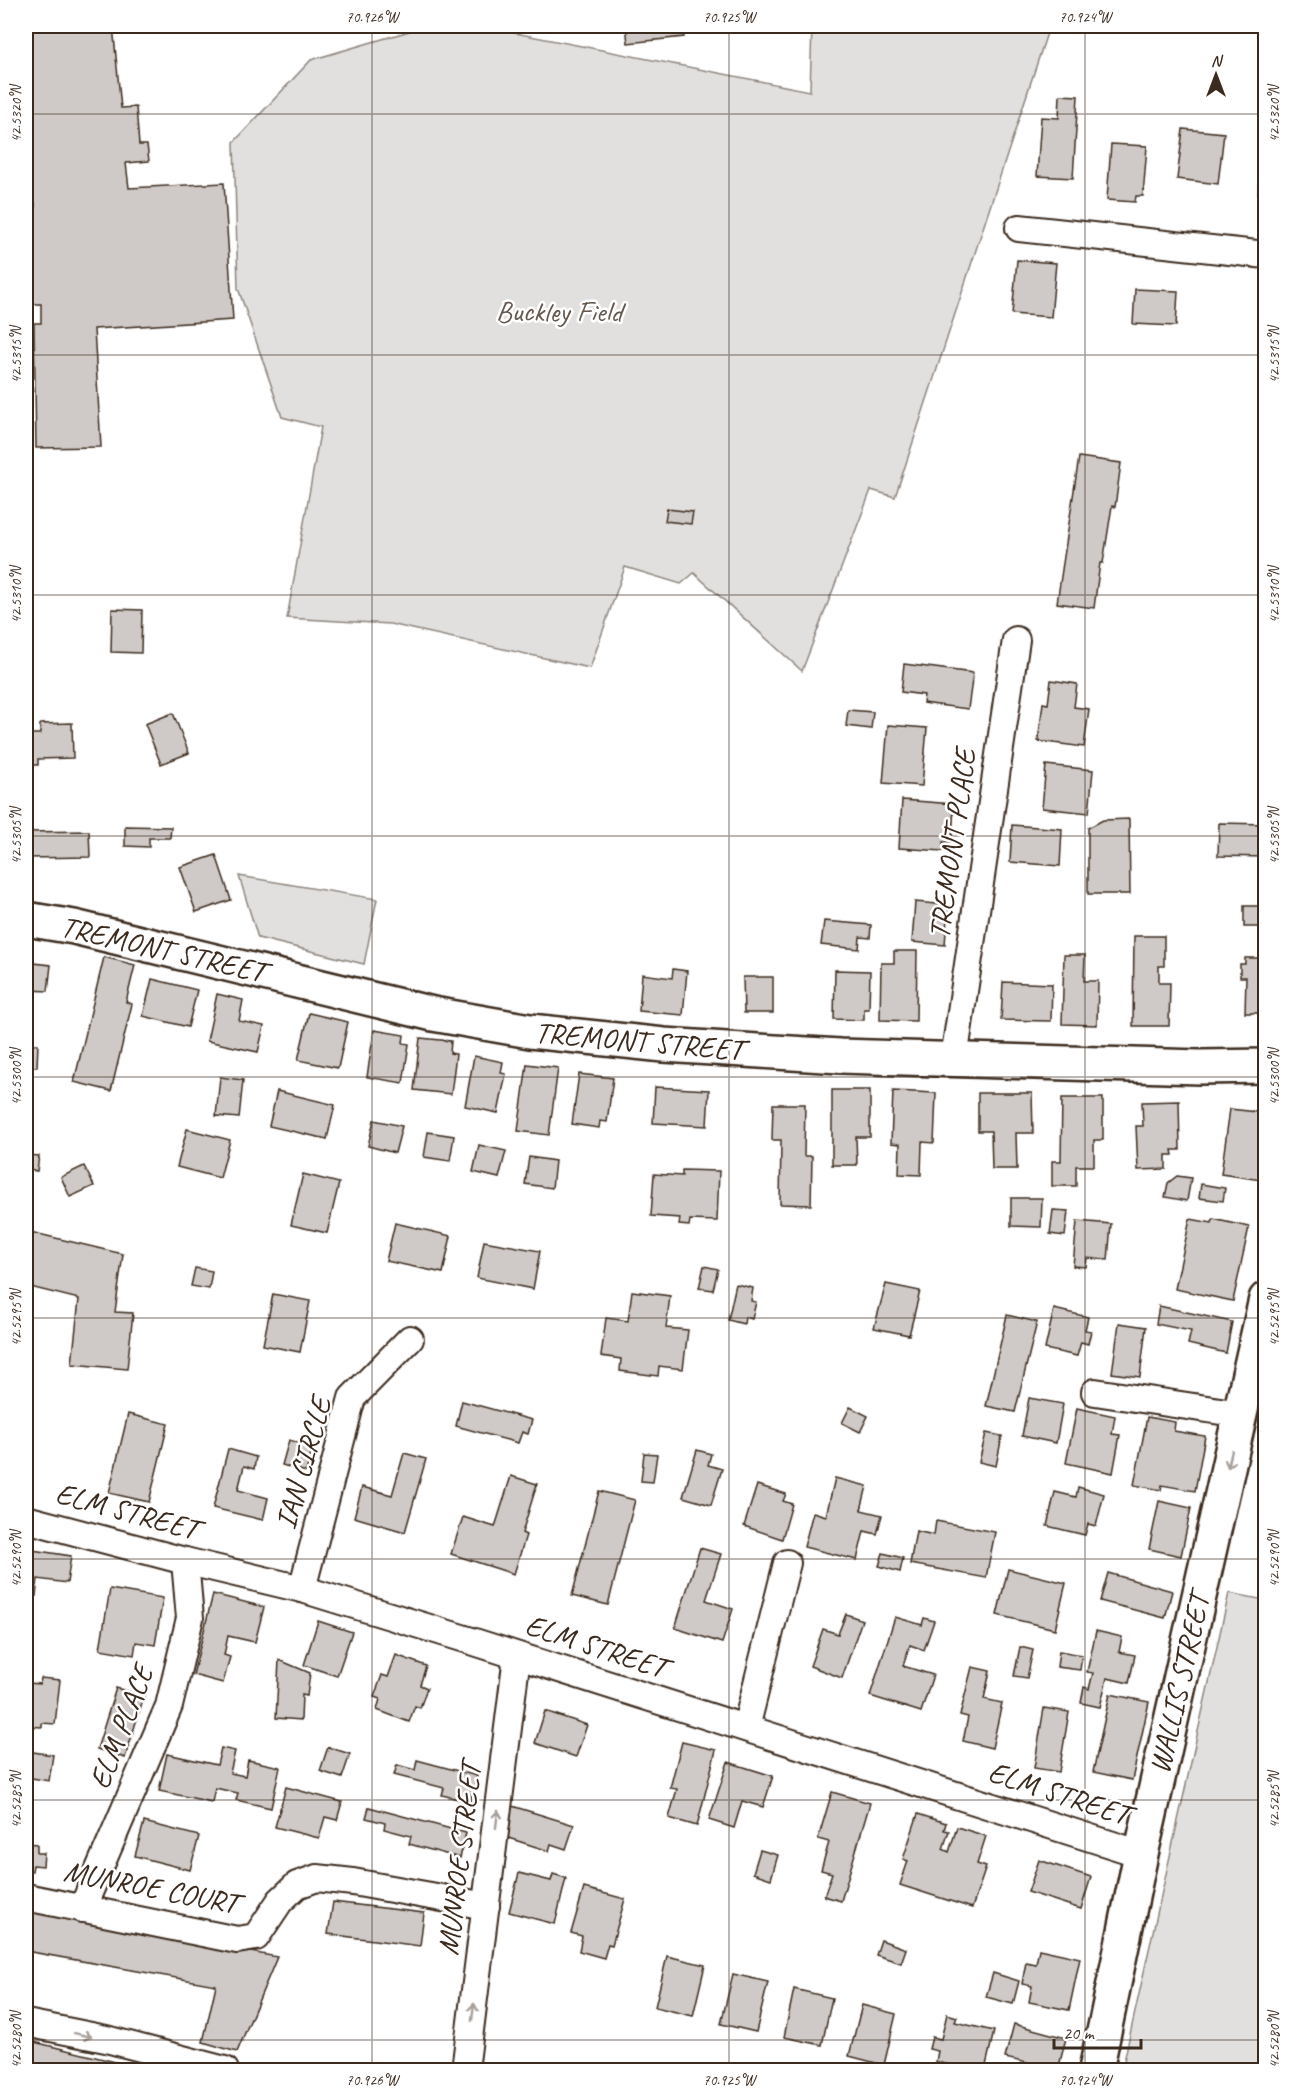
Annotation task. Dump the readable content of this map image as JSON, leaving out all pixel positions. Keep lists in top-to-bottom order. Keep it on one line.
{"streets":{"street":["TREMONT PLACE","TREMONT STREET","IAN CIRCLE","ELM STREET","WALLIS STREET","ELM PLACE","MUNROE STREET","MUNROE COURT"]},"crossings":[["TREMONT PLACE","TREMONT STREET"],["IAN CIRCLE","ELM STREET"],["ELM STREET","WALLIS STREET"],["ELM STREET","ELM PLACE"],["ELM STREET","MUNROE STREET"],["ELM PLACE","MUNROE COURT"],["MUNROE STREET","MUNROE COURT"]],"one_way":["WALLIS STREET","MUNROE STREET"],"parks":["Buckley Field"],"scale_bar":"20 m","north":"top","coordinates":["70.926°W","70.925°W","70.924°W","42.5320°N","42.5315°N","42.5310°N","42.5305°N","42.5300°N","42.5295°N","42.5290°N","42.5285°N","42.5280°N"]}
